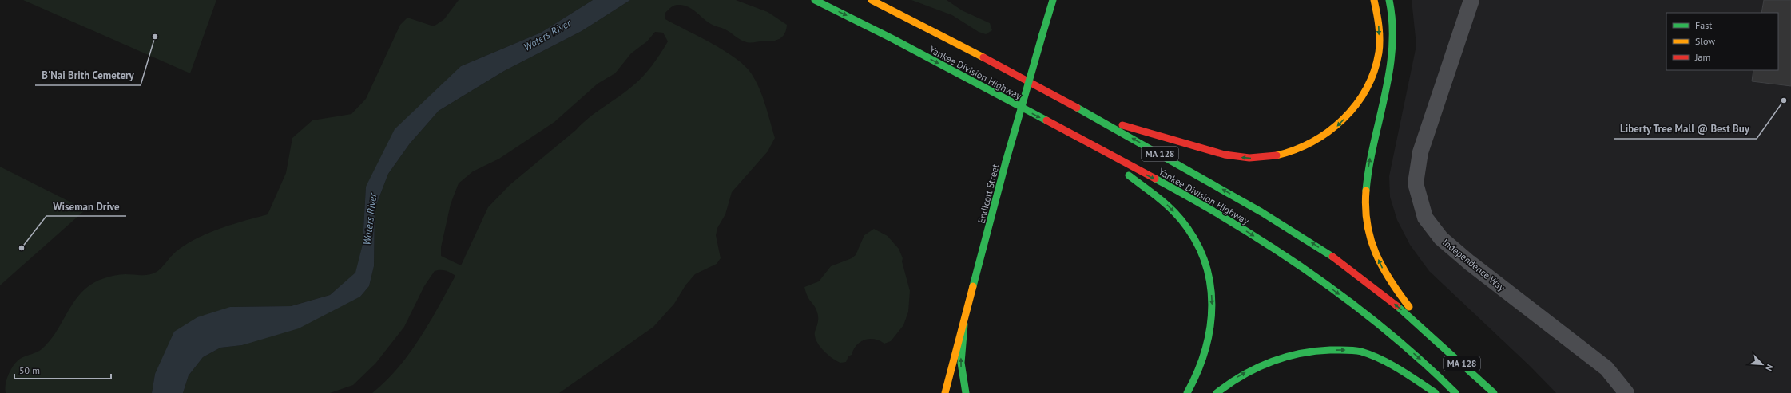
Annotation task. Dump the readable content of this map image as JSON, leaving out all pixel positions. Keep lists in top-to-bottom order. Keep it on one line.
{"streets":{"main road":["Yankee Division Highway","MA 128","Endicott Street"],"street":["Independence Way"]},"water":["Waters River"],"places":["B'Nai Brith Cemetery","Liberty Tree Mall @ Best Buy","Wiseman Drive"],"legend":["Fast","Slow","Jam"],"scale_bar":"50 m","north":"bottom right"}
